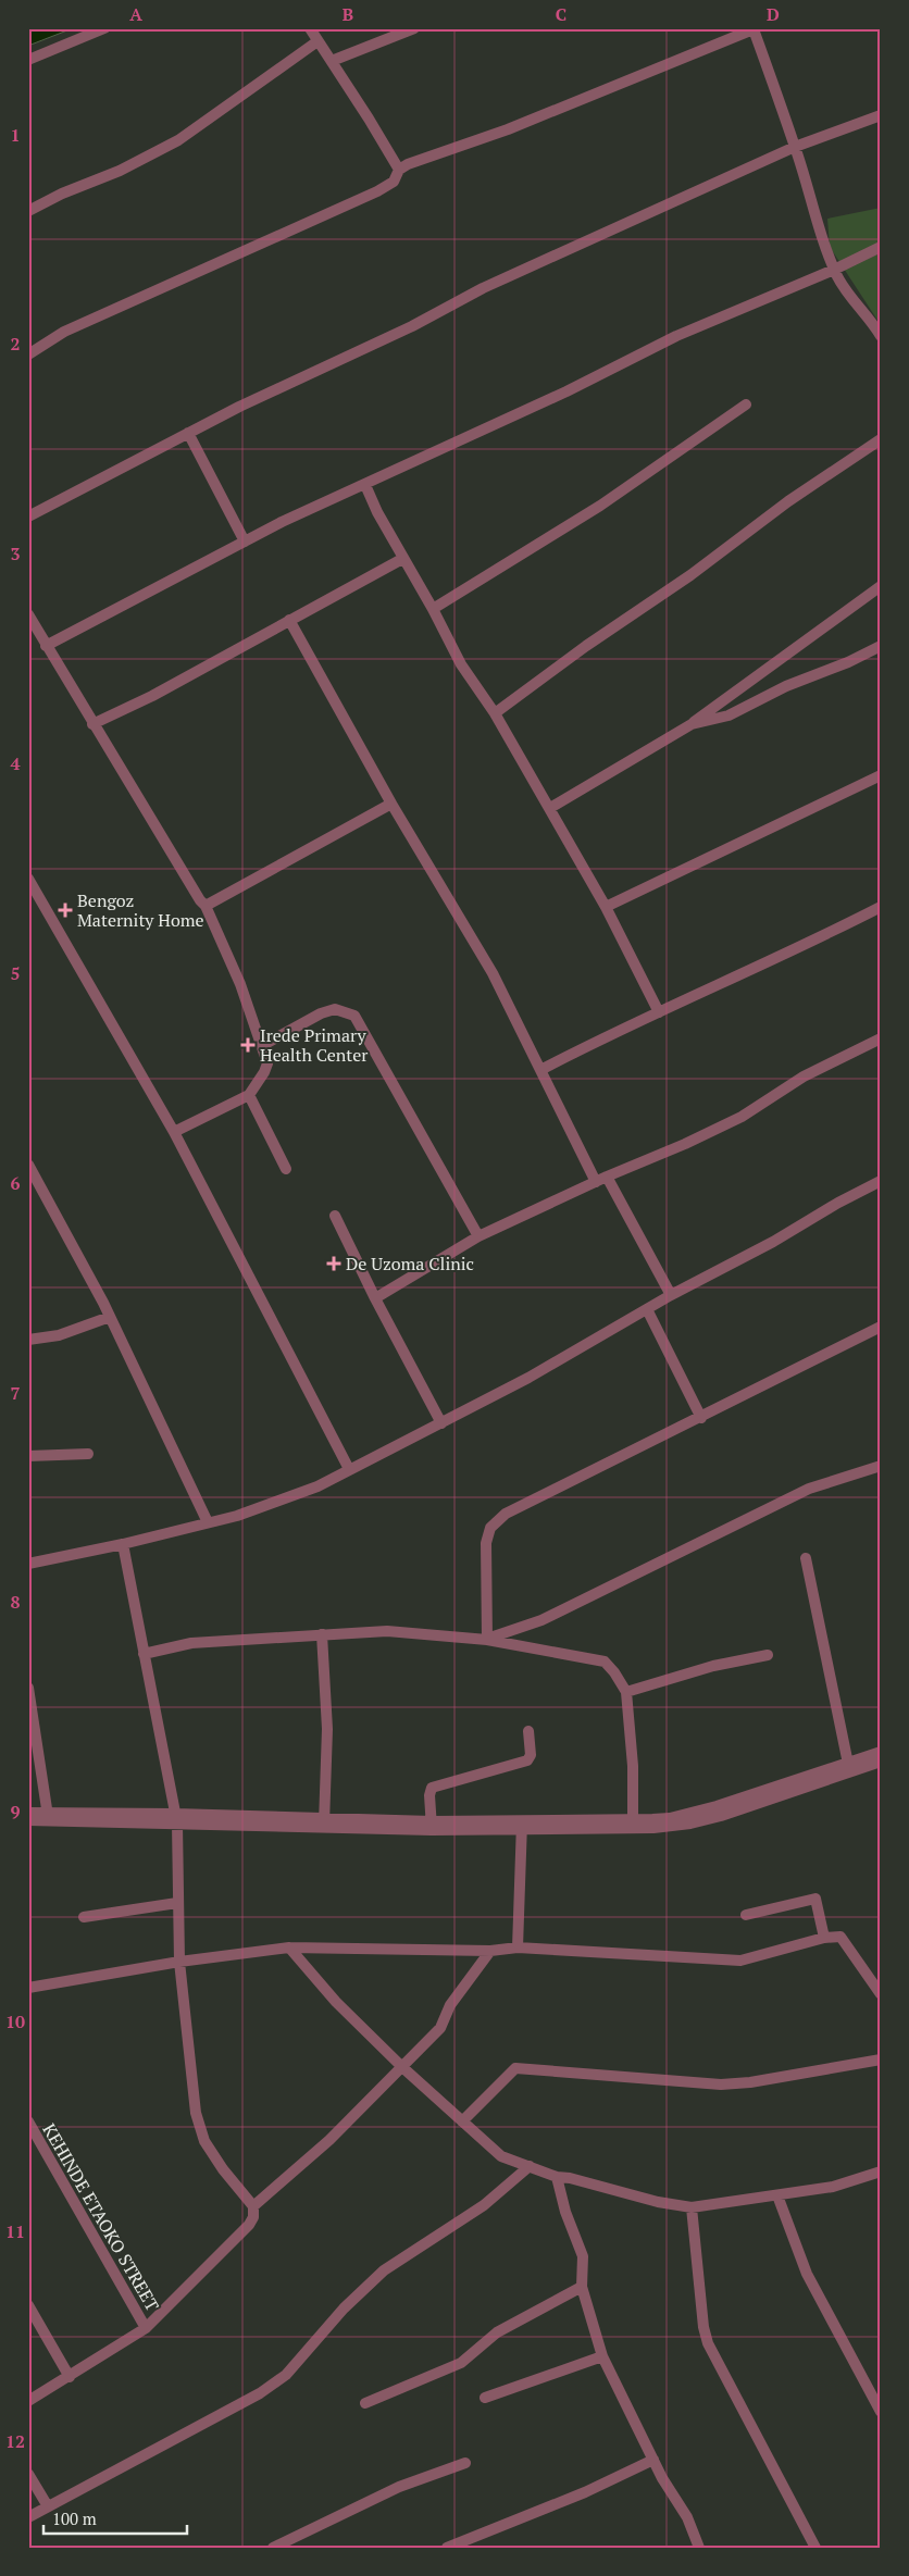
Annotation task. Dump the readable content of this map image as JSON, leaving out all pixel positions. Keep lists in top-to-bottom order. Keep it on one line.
{"streets":{"street":["KEHINDE ETAOKO STREET"]},"places":{"health":["Bengoz Maternity Home","Irede Primary Health Center","De Uzoma Clinic"]},"scale_bar":"100 m","grid":{"columns":["A","B","C","D"],"rows":["1","2","3","4","5","6","7","8","9","10","11","12"]}}
